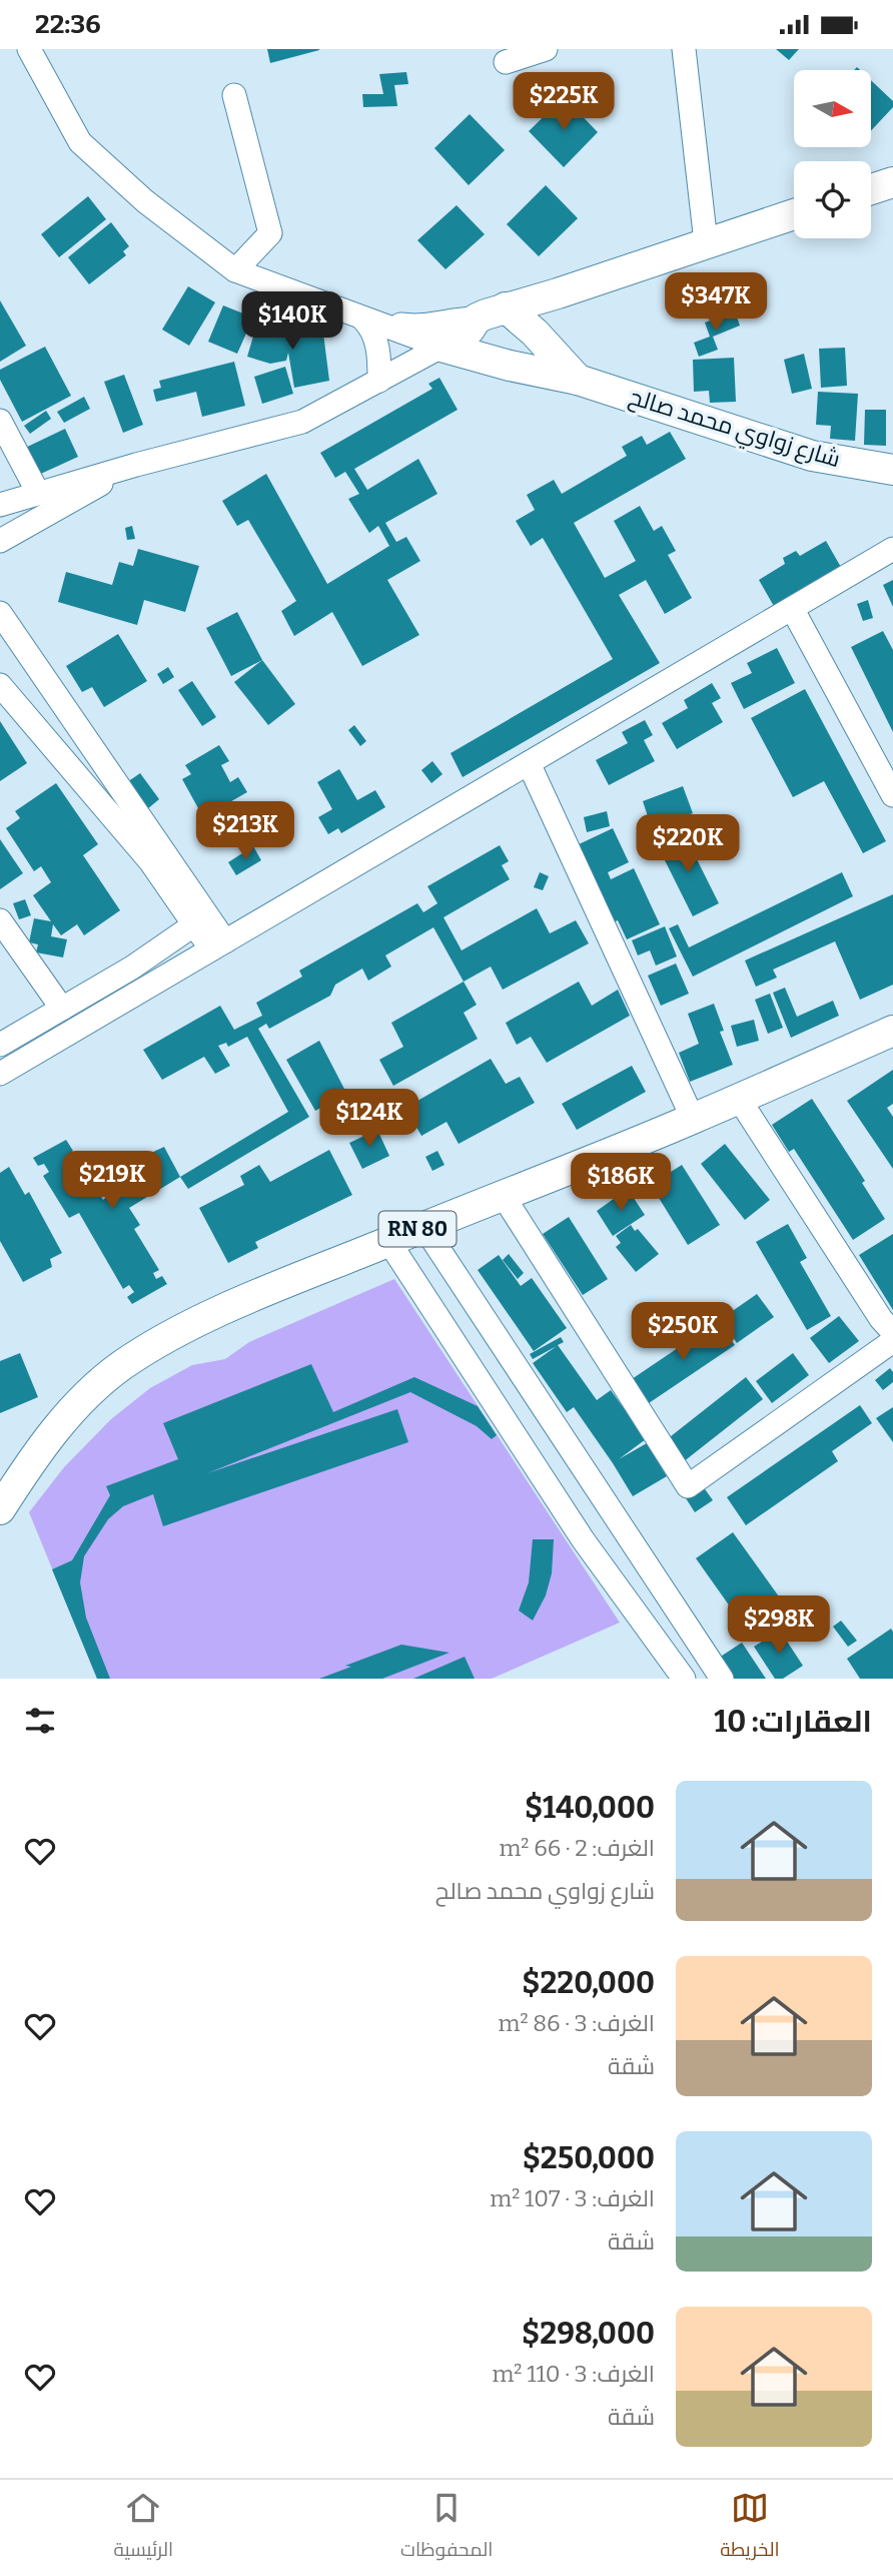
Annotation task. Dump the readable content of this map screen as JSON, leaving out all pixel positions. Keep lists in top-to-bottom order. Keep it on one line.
{"streets":{"main road":["شارع زواوي محمد صالح","RN 80"]},"north":"right","page":{"status":"22:36","price":["$225K","$347K","$140K","$213K","$220K","$124K","$219K","$186K","$250K","$298K"],"heading":"العقارات: 10","list":[{"name":"$140,000","note":"الغرف: 2 · 66 m² · شارع زواوي محمد صالح"},{"name":"$220,000","note":"الغرف: 3 · 86 m² · شقة"},{"name":"$250,000","note":"الغرف: 3 · 107 m² · شقة"},{"name":"$298,000","note":"الغرف: 3 · 110 m² · شقة"}],"tabs":["الخريطة","المحفوظات","الرئيسية"]}}
